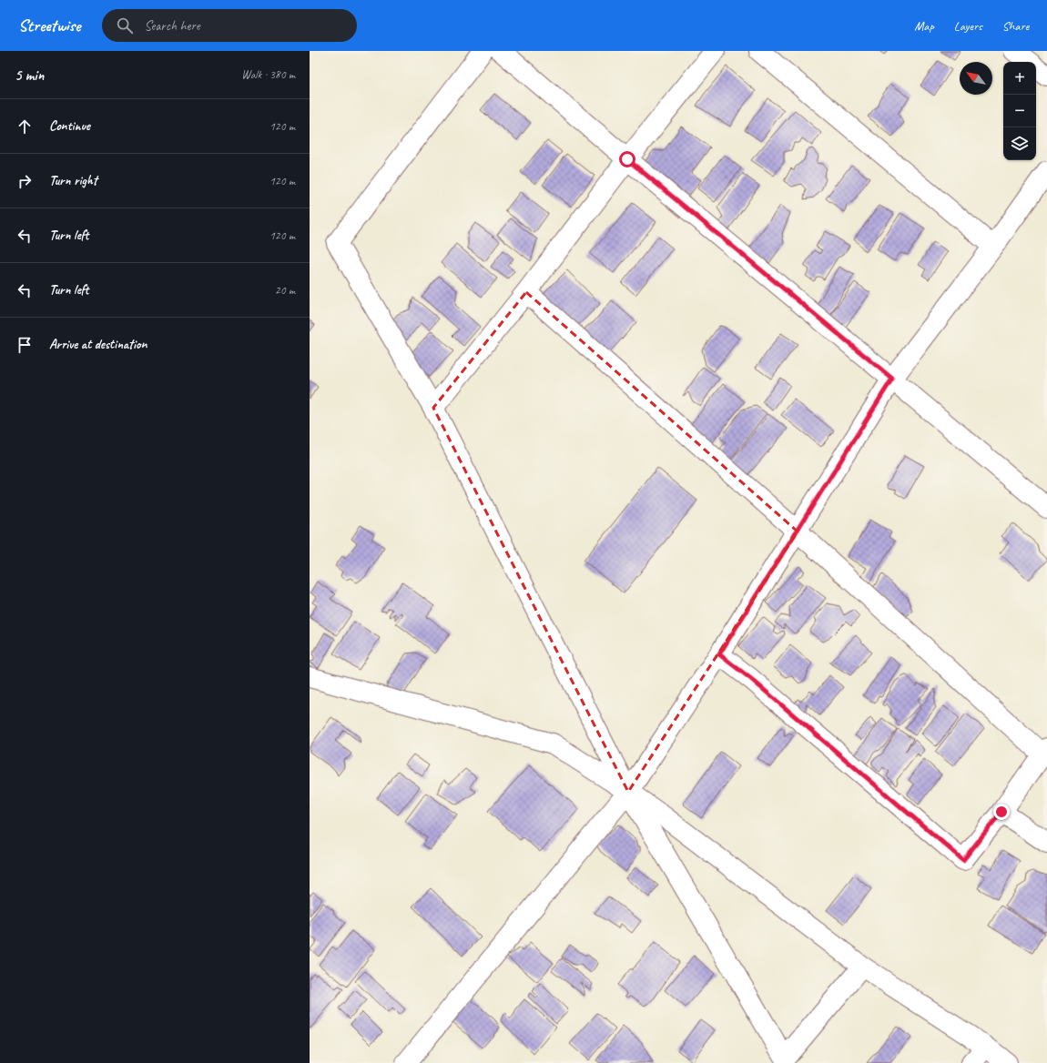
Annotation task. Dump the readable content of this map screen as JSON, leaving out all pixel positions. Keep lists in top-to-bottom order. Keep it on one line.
{"north":"top left","page":{"header":"Streetwise","search":"Search here","nav":["Map","Layers","Share"],"heading":["5 min","Walk · 380 m"],"map_buttons":["+","−"],"list":[["Continue","120 m"],["Turn right","120 m"],["Turn left","120 m"],["Turn left","20 m"],"Arrive at destination"]}}
